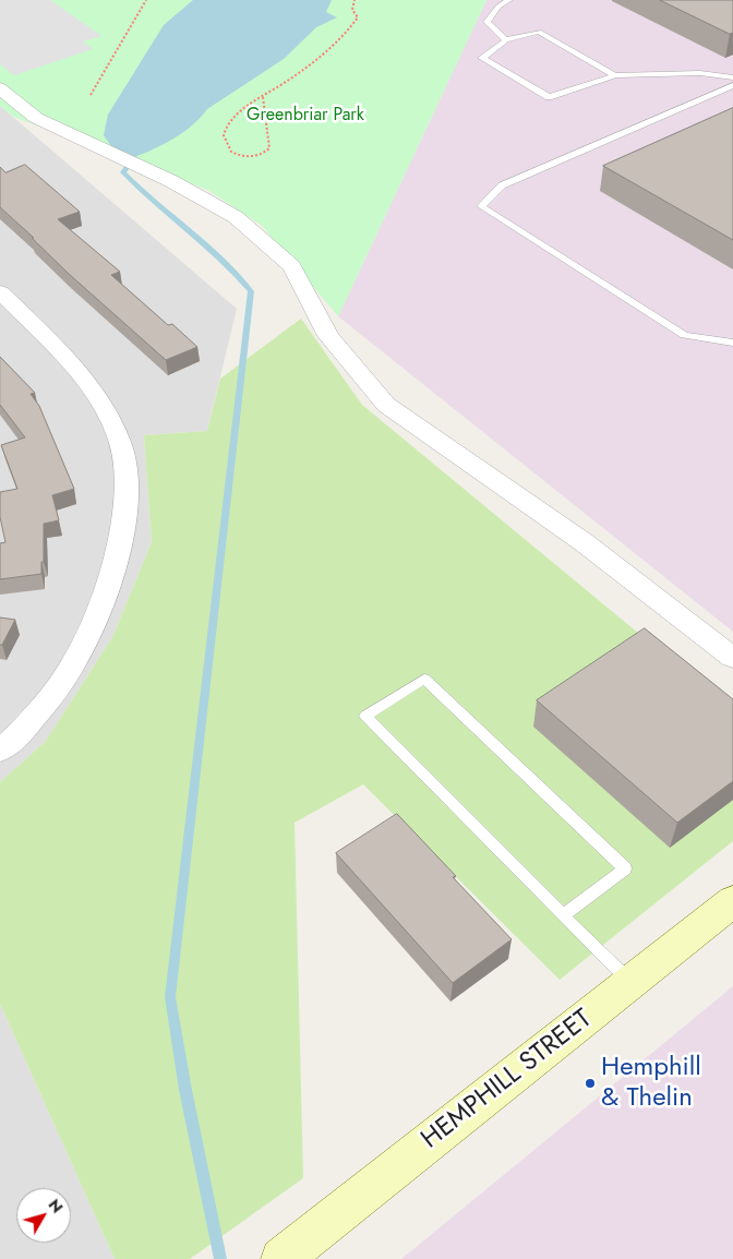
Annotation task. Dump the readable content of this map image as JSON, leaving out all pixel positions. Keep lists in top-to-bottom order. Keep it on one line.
{"streets":{"main road":["HEMPHILL STREET"]},"parks":["Greenbriar Park"],"places":["Hemphill & Thelin"],"north":"top right"}
